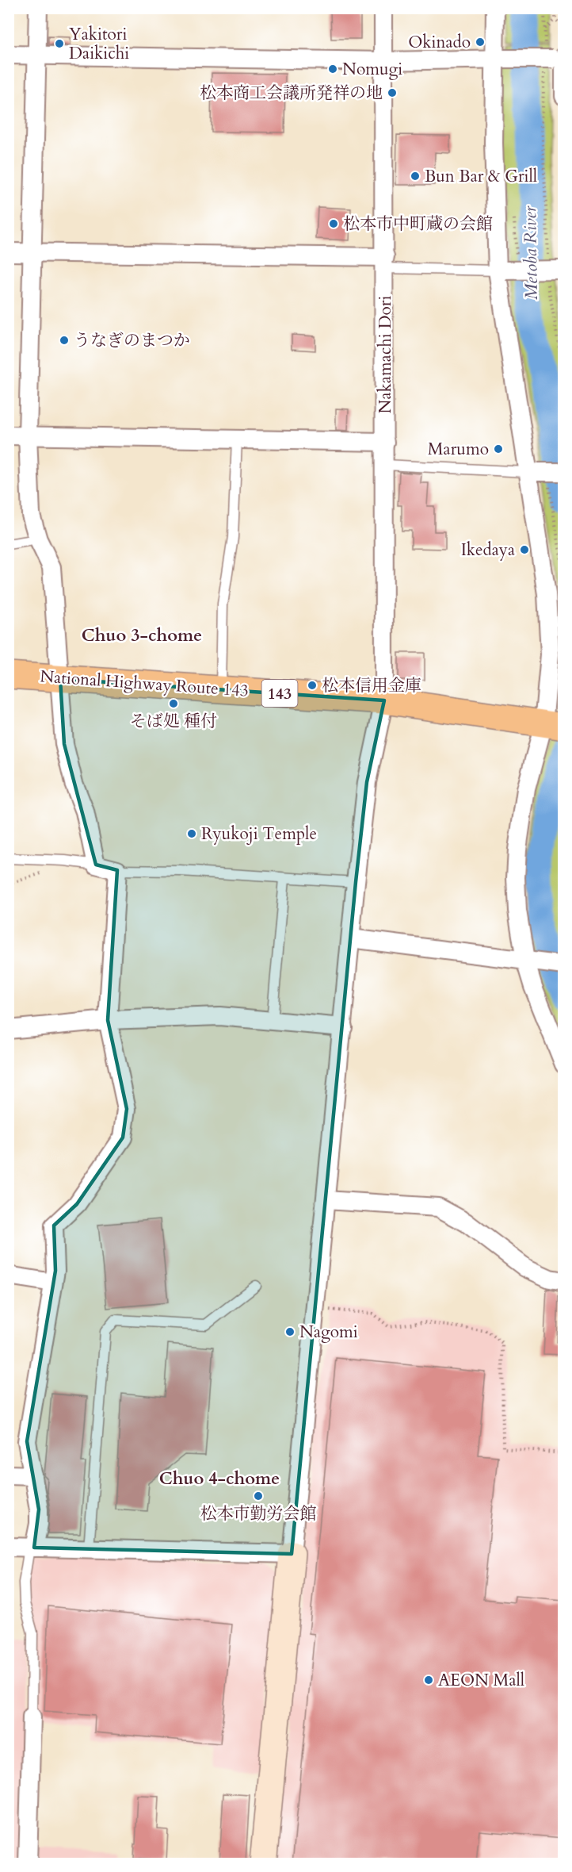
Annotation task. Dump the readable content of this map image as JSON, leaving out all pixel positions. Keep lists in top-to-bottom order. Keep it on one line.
{"streets":{"highway":["National Highway Route 143","143"],"street":["Nakamachi Dori"]},"crossings":[["Nakamachi Dori","National Highway Route 143"]],"districts":["Chuo 3-chome","Chuo 4-chome"],"water":["Metoba River"],"places":["Okinado","Yakitori Daikichi","Nomugi","松本商工会議所発祥の地","Bun Bar & Grill","松本市中町蔵の会館","うなぎのまつか","Marumo","Ikedaya","松本信用金庫","そば処 種付","Ryukoji Temple","Nagomi","松本市勤労会館","AEON Mall"]}
